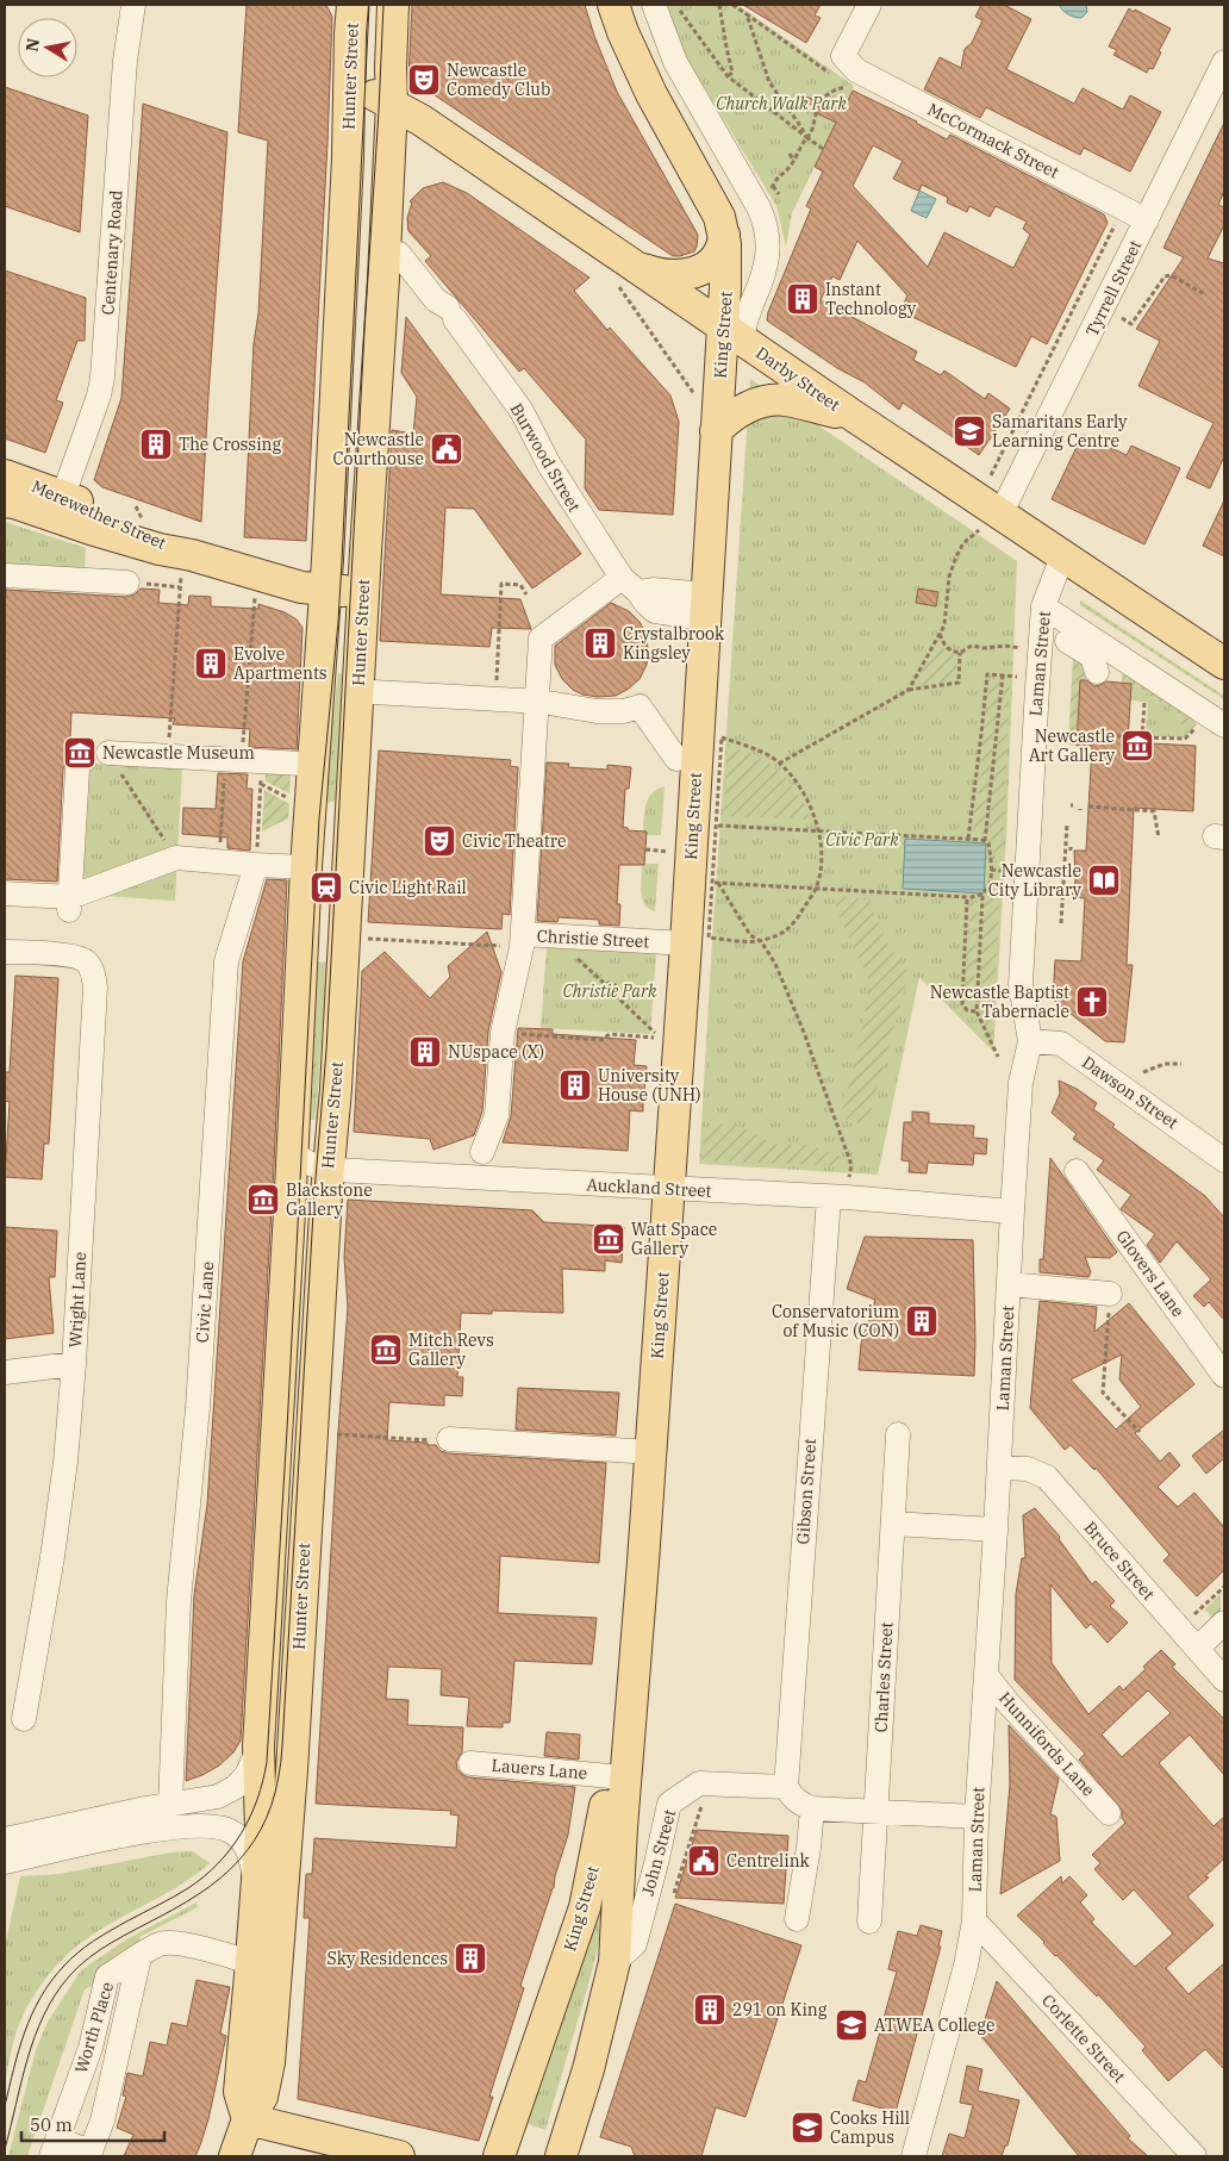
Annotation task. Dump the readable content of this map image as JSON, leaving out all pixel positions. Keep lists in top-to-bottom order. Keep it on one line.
{"streets":{"main road":["Hunter Street","King Street","Darby Street","Merewether Street"],"street":["McCormack Street","Centenary Road","Tyrrell Street","Burwood Street","Laman Street","Christie Street","Dawson Street","Auckland Street","Glovers Lane","Wright Lane","Civic Lane","Gibson Street","Bruce Street","Charles Street","Hunnifords Lane","Lauers Lane","John Street","Worth Place","Corlette Street"]},"crossings":[["Hunter Street","Darby Street"],["Hunter Street","Merewether Street"],["Hunter Street","Auckland Street"],["Hunter Street","Worth Place"],["McCormack Street","Tyrrell Street"],["Centenary Road","Merewether Street"],["Tyrrell Street","Darby Street"],["King Street","Darby Street"],["King Street","Christie Street"],["King Street","Auckland Street"],["King Street","Lauers Lane"],["King Street","John Street"],["Darby Street","Laman Street"],["Burwood Street","Christie Street"],["Laman Street","Dawson Street"],["Laman Street","Auckland Street"],["Laman Street","Bruce Street"],["Laman Street","Hunnifords Lane"],["Laman Street","Corlette Street"],["Auckland Street","Gibson Street"],["Gibson Street","John Street"]],"parks":["Church Walk Park","Civic Park","Christie Park"],"places":{"theatre":["Newcastle Comedy Club","Civic Theatre"],"building":["Instant Technology","The Crossing","Crystalbrook Kingsley","Evolve Apartments","NUspace (X)","University House (UNH)","Conservatorium of Music (CON)","Sky Residences","291 on King"],"school or university":["Samaritans Early Learning Centre","ATWEA College","Cooks Hill Campus"],"public building":["Newcastle Courthouse","Centrelink"],"museum":["Newcastle Art Gallery","Newcastle Museum","Blackstone Gallery","Watt Space Gallery","Mitch Revs Gallery"],"library":["Newcastle City Library"],"station":["Civic Light Rail"],"church":["Newcastle Baptist Tabernacle"]},"scale_bar":"50 m","north":"left"}
